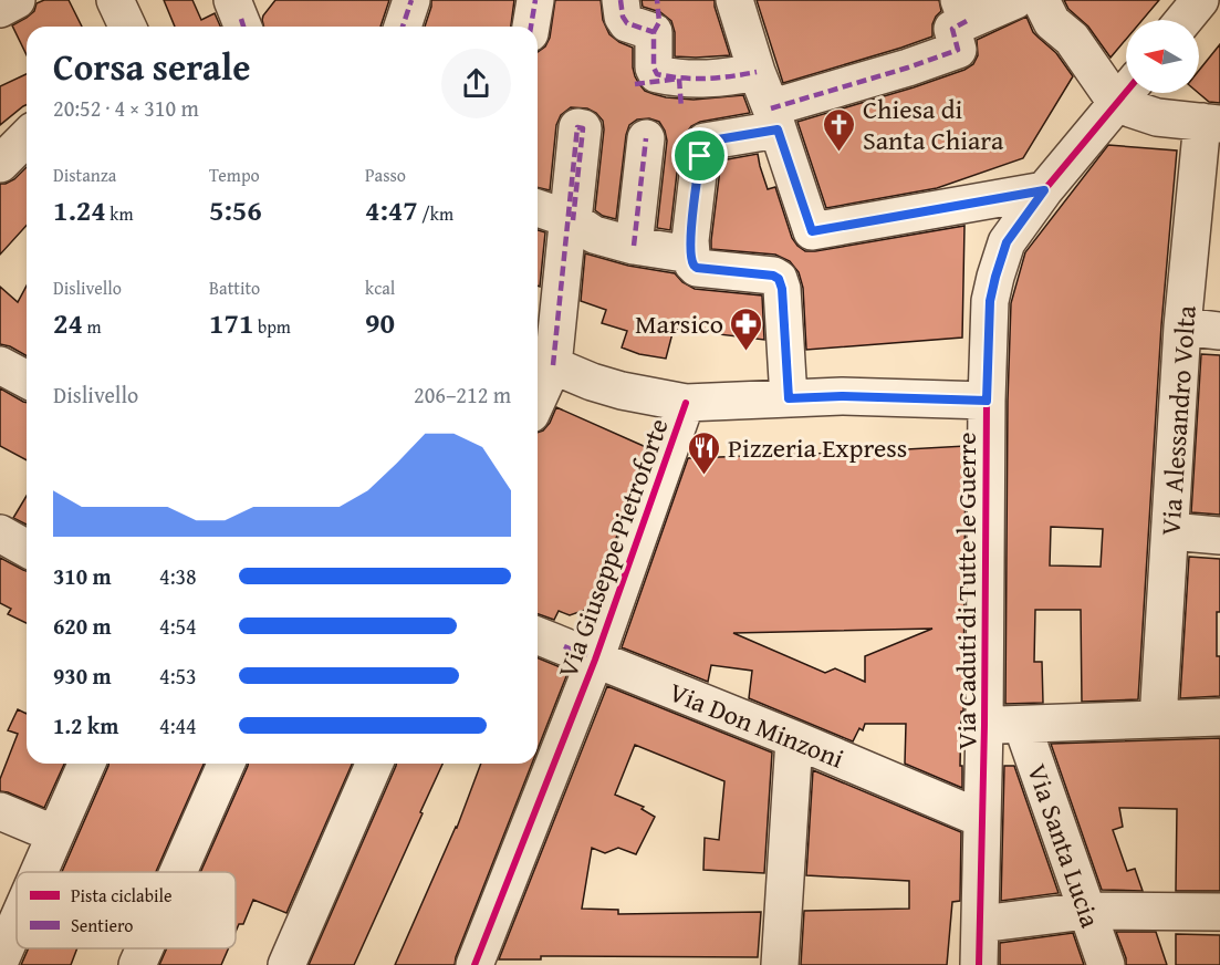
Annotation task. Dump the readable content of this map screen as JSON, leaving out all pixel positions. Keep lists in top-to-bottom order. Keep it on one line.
{"streets":{"street":["Via Alessandro Volta","Via Giuseppe Pietroforte","Via Caduti di Tutte le Guerre","Via Don Minzoni","Via Santa Lucia"]},"crossings":[["Via Giuseppe Pietroforte","Via Don Minzoni"],["Via Caduti di Tutte le Guerre","Via Don Minzoni"]],"places":{"church":["Chiesa di Santa Chiara"],"pharmacy":["Marsico"],"restaurant":["Pizzeria Express"]},"legend":["Pista ciclabile","Sentiero"],"north":"left","page":{"heading":["Corsa serale","20:52 · 4 × 310 m"],"stats":[["Distanza","1.24 km"],["Tempo","5:56"],["Passo","4:47 /km"],["Dislivello","24 m"],["Battito","171 bpm"],["kcal","90"]],"chart":["Dislivello","206–212 m"],"list":[{"name":"310 m","note":"4:38"},{"name":"620 m","note":"4:54"},{"name":"930 m","note":"4:53"},{"name":"1.2 km","note":"4:44"}]}}
